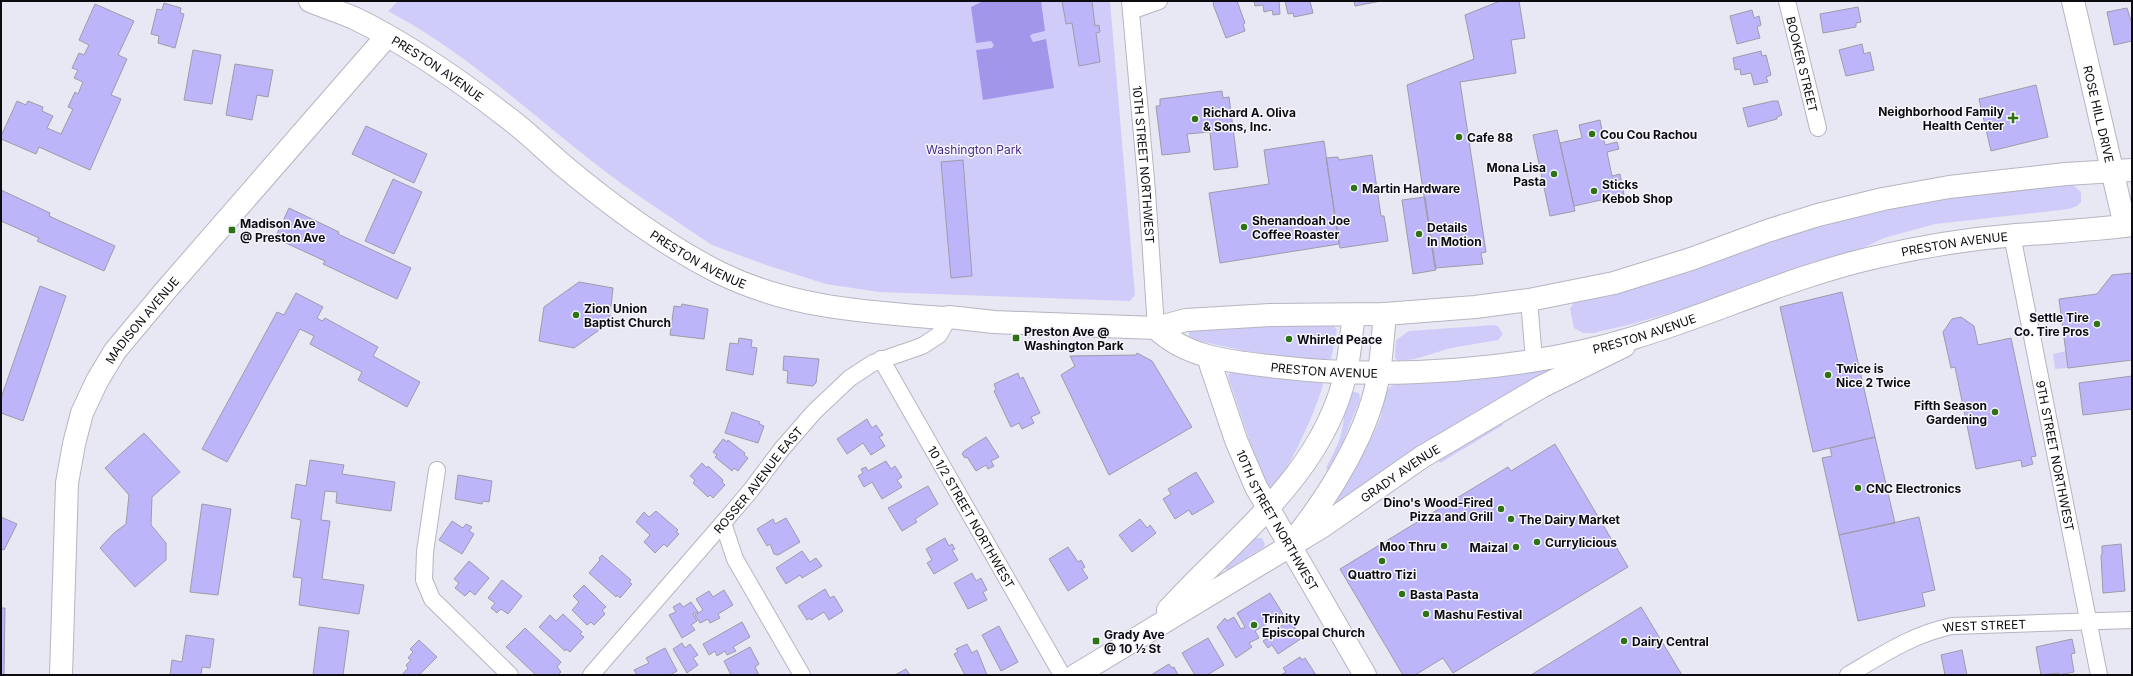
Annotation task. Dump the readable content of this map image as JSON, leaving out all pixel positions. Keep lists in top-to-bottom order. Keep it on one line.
{"streets":{"main road":["PRESTON AVENUE","ROSE HILL DRIVE","10TH STREET NORTHWEST","MADISON AVENUE","GRADY AVENUE"],"street":["BOOKER STREET","9TH STREET NORTHWEST","ROSSER AVENUE EAST","10 1/2 STREET NORTHWEST","WEST STREET"]},"crossings":[["PRESTON AVENUE","ROSE HILL DRIVE"],["PRESTON AVENUE","10TH STREET NORTHWEST"],["PRESTON AVENUE","MADISON AVENUE"],["PRESTON AVENUE","9TH STREET NORTHWEST"],["PRESTON AVENUE","GRADY AVENUE"],["PRESTON AVENUE","ROSSER AVENUE EAST"],["10TH STREET NORTHWEST","GRADY AVENUE"],["9TH STREET NORTHWEST","WEST STREET"],["ROSSER AVENUE EAST","10 1/2 STREET NORTHWEST"]],"parks":["Washington Park"],"places":{"health":["Neighborhood Family Health Center"],"other":["Richard A. Oliva & Sons, Inc.","Cou Cou Rachou","Cafe 88","Mona Lisa Pasta","Martin Hardware","Sticks Kebob Shop","Shenandoah Joe Coffee Roaster","Details In Motion","Zion Union Baptist Church","Settle Tire Co. Tire Pros","Whirled Peace","Twice is Nice 2 Twice","Fifth Season Gardening","CNC Electronics","Dino's Wood-Fired Pizza and Grill","The Dairy Market","Currylicious","Moo Thru","Maizal","Quattro Tizi","Basta Pasta","Mashu Festival","Trinity Episcopal Church","Dairy Central"],"transit":["Madison Ave @ Preston Ave","Preston Ave @ Washington Park","Grady Ave @ 10 ½ St"]}}
